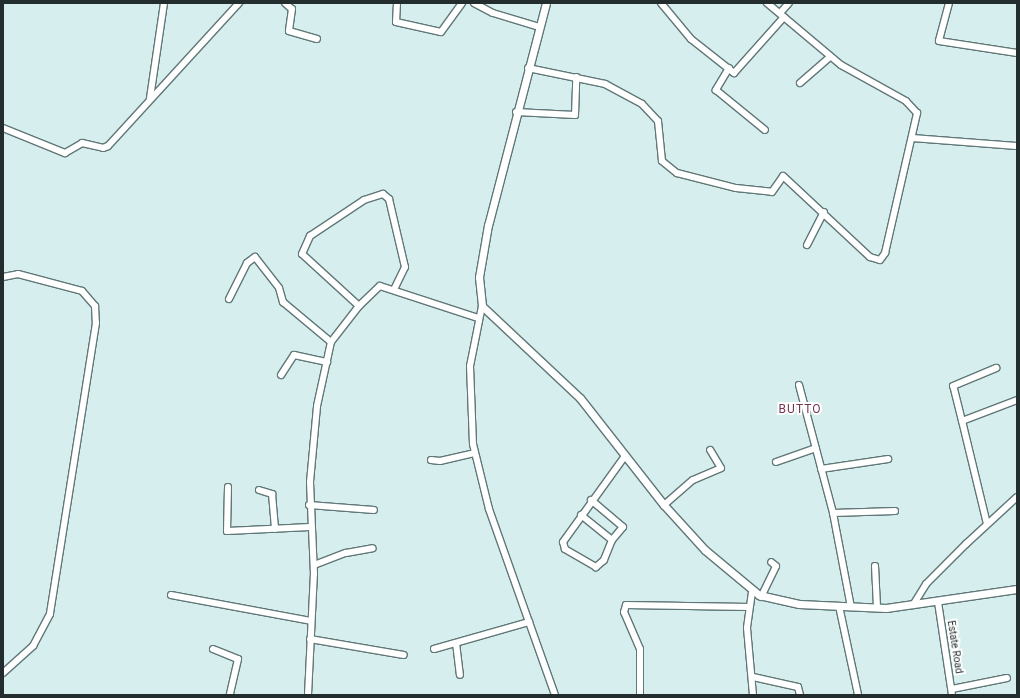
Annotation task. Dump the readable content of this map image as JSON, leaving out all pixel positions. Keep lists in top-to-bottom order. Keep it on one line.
{"streets":{"street":["Estate Road"]},"districts":["BUTTO"]}
